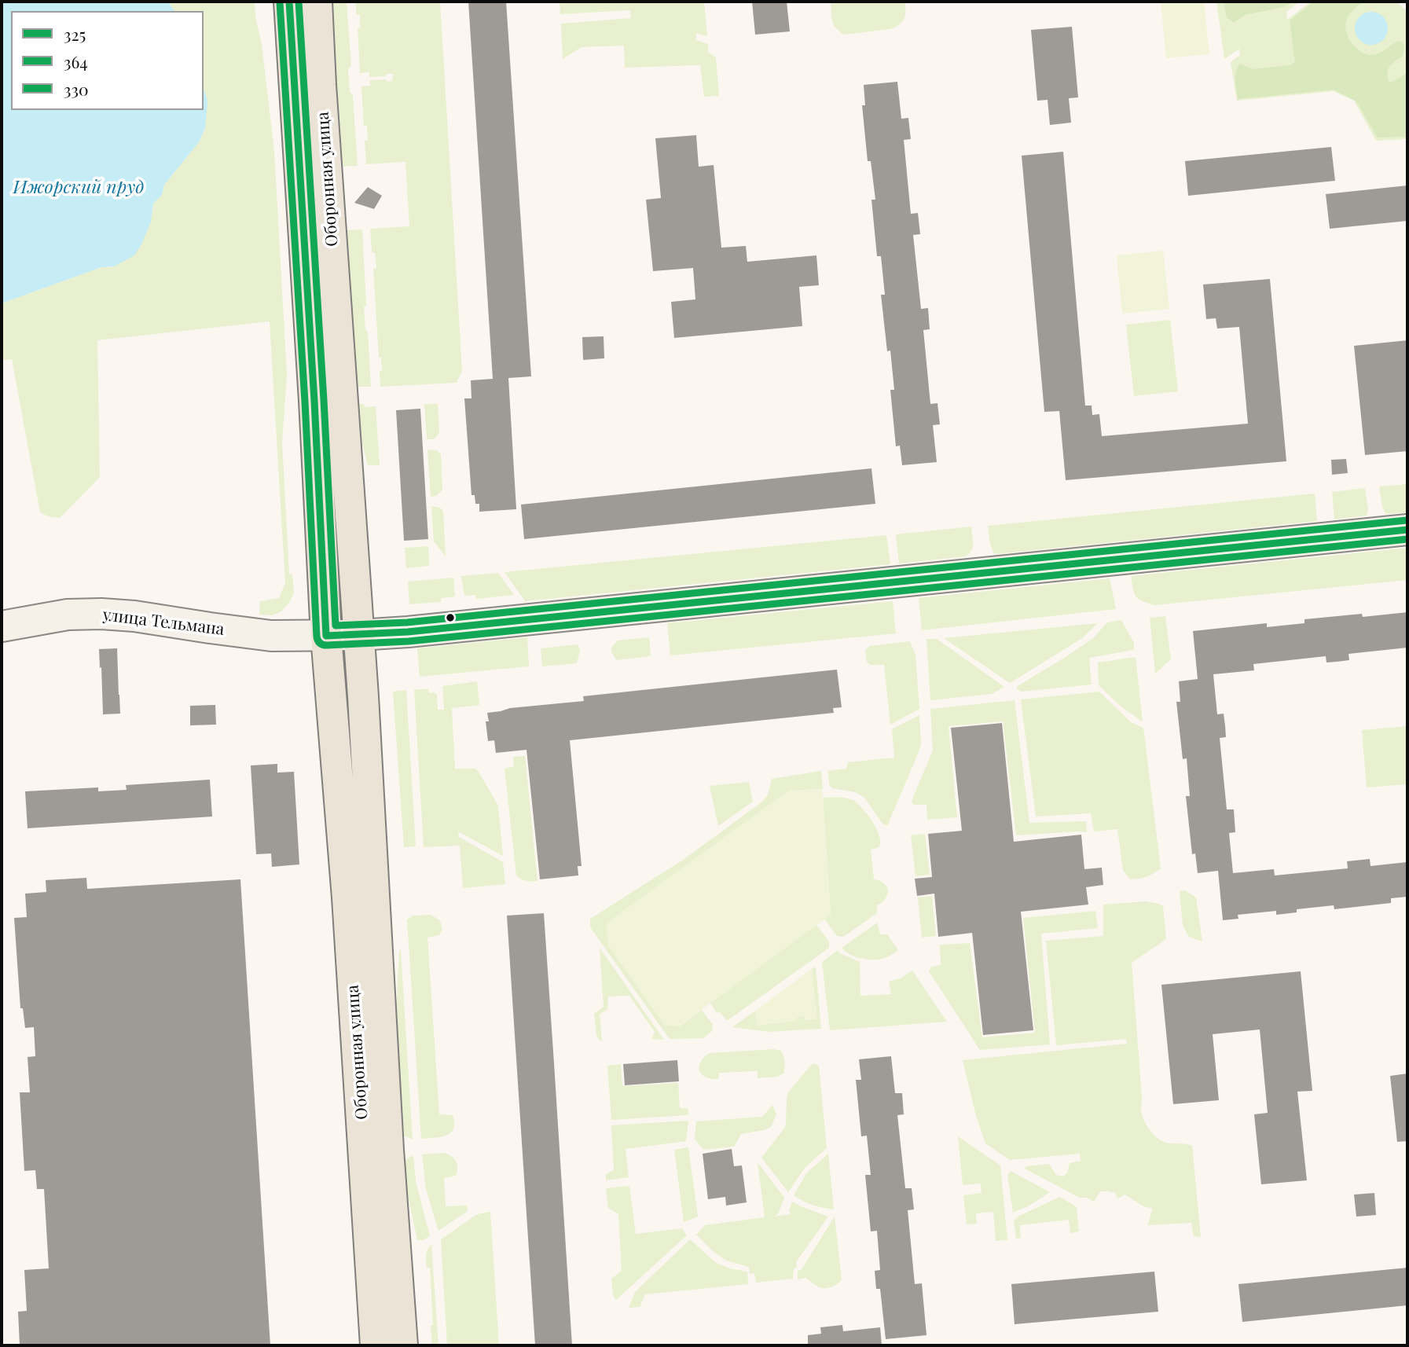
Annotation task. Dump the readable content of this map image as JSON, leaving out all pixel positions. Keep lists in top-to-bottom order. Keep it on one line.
{"streets":{"main road":["Оборонная улица","улица Тельмана"]},"crossings":[["Оборонная улица","улица Тельмана"]],"water":["Ижорский пруд"],"lines":["transit line 325","transit line 330","transit line 364"],"legend":["325","364","330"]}
